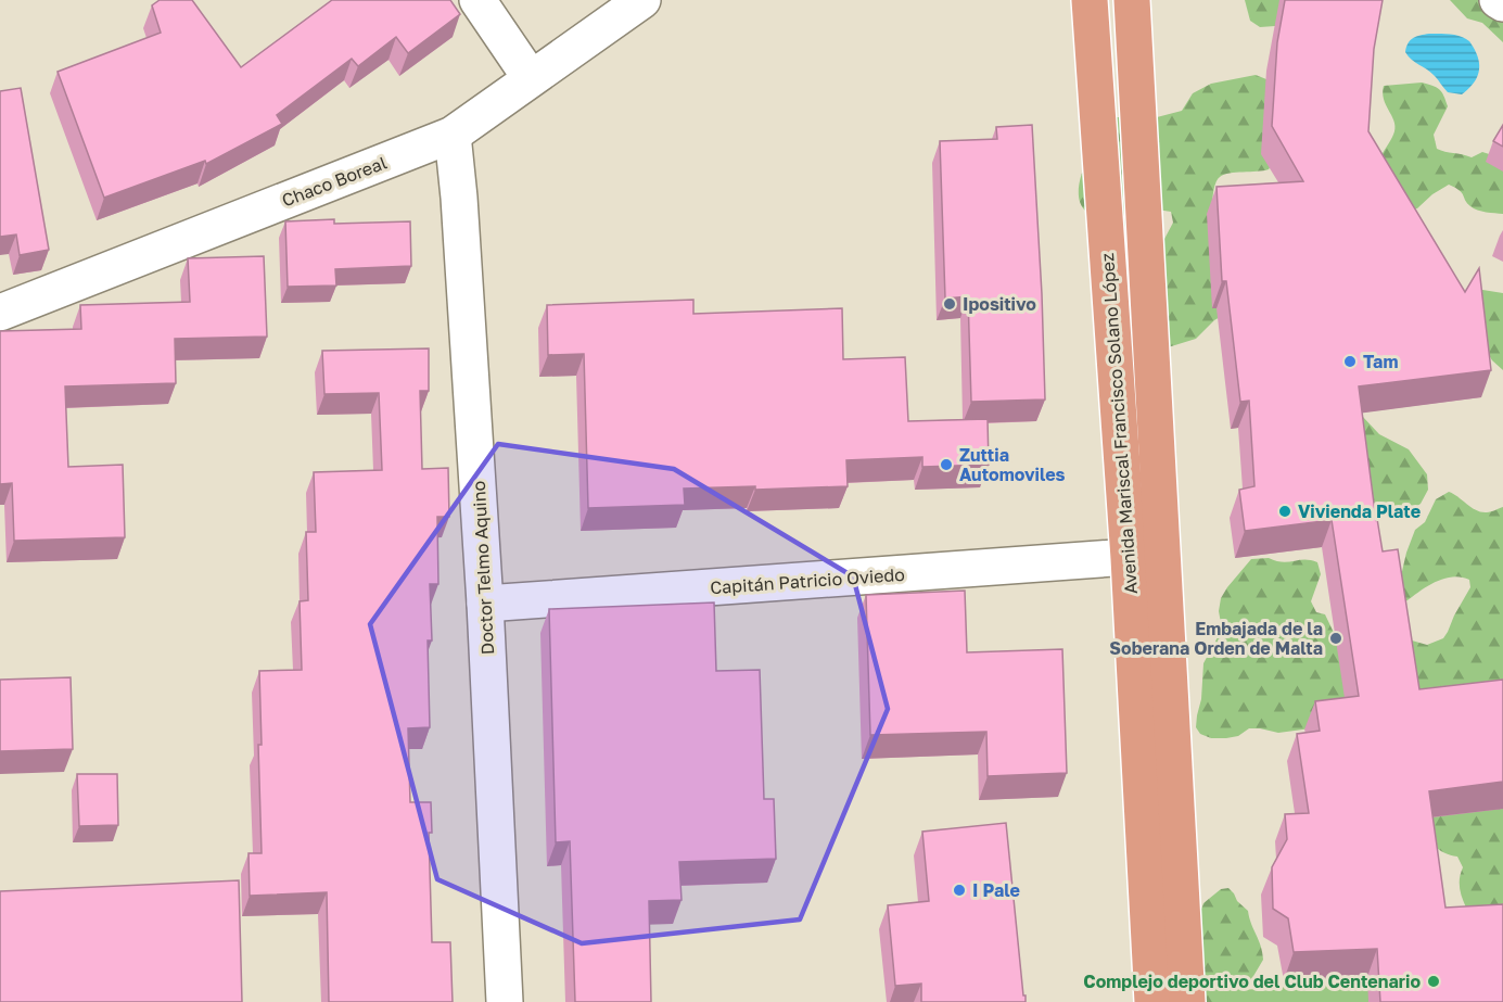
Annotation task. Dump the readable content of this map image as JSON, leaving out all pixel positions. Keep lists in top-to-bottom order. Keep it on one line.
{"streets":{"highway":["Avenida Mariscal Francisco Solano López"],"street":["Chaco Boreal","Doctor Telmo Aquino","Capitán Patricio Oviedo"]},"crossings":[["Chaco Boreal","Doctor Telmo Aquino"],["Avenida Mariscal Francisco Solano López","Capitán Patricio Oviedo"],["Doctor Telmo Aquino","Capitán Patricio Oviedo"]],"places":["Ipositivo","Tam","Zuttia Automoviles","Vivienda Plate","Embajada de la Soberana Orden de Malta","I Pale","Complejo deportivo del Club Centenario"]}
